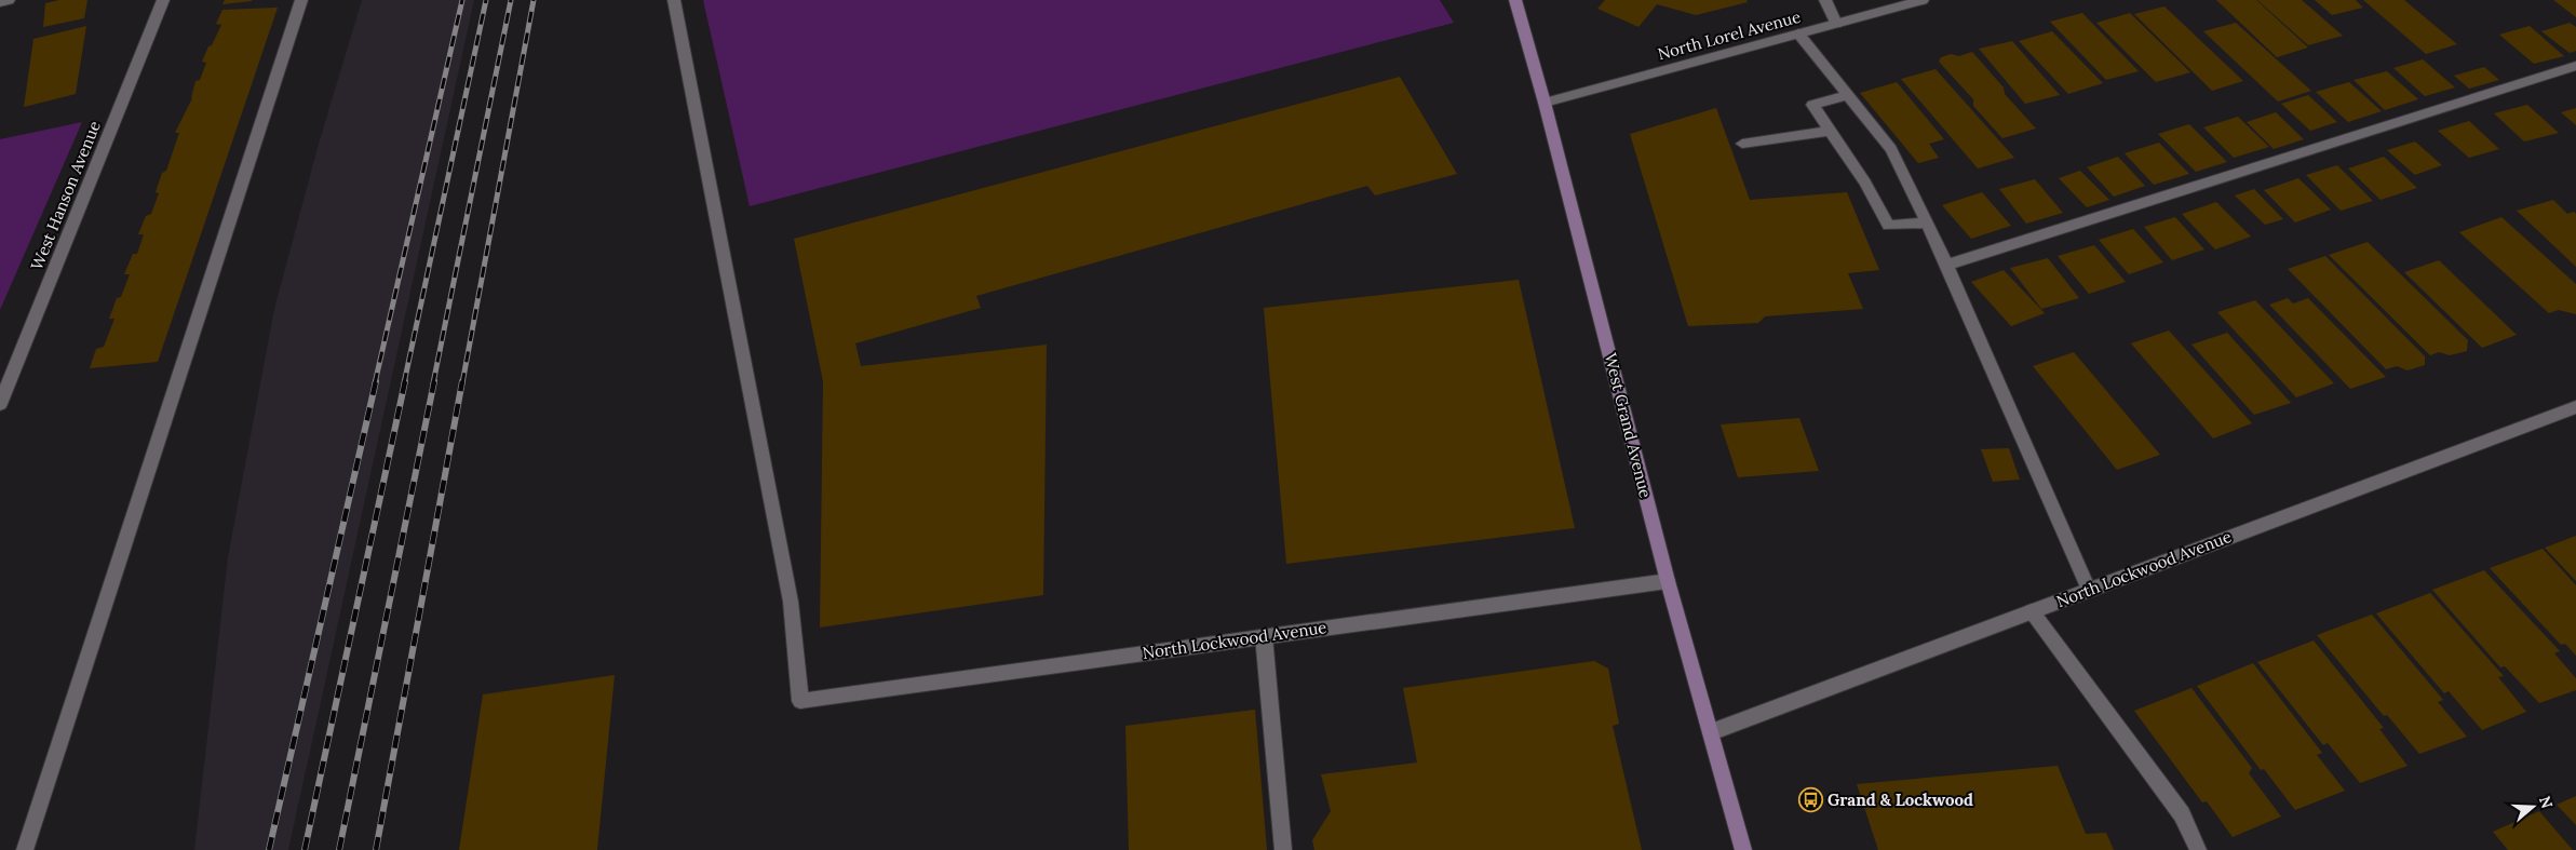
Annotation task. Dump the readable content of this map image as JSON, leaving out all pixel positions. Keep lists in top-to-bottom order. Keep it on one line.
{"streets":{"main road":["West Grand Avenue"],"street":["North Lorel Avenue","West Hanson Avenue","North Lockwood Avenue"]},"crossings":[["North Lorel Avenue","West Grand Avenue"],["West Grand Avenue","North Lockwood Avenue"]],"places":{"bus stop":["Grand & Lockwood"]},"north":"right"}
